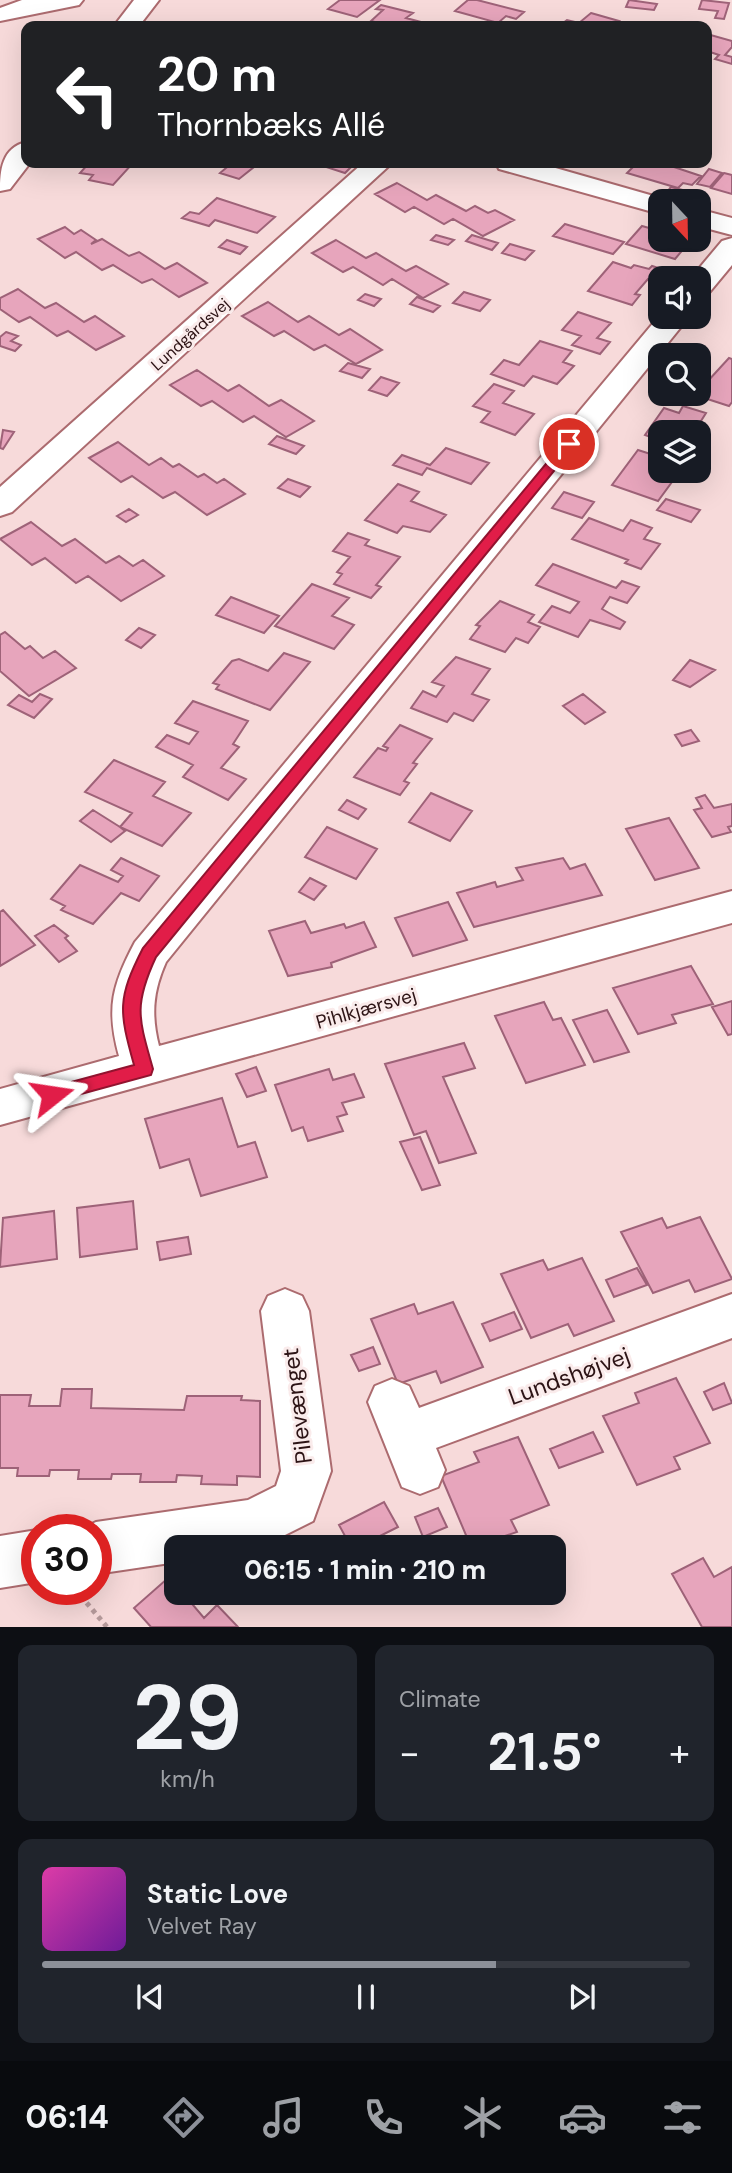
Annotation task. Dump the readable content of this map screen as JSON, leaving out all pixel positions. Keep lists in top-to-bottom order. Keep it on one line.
{"streets":{"street":["Lundgårdsvej","Pihlkjærsvej","Lundshøjvej","Pilevænget"]},"north":"bottom","page":{"turn":["20 m","Thornbæks Allé"],"limit":"30","trip":"06:15 · 1 min · 210 m","tile":[["29","km/h"],"Climate"],"heat":["−","21.5°","+"],"song":["Static Love","Velvet Ray"],"tabs":"06:14"}}
